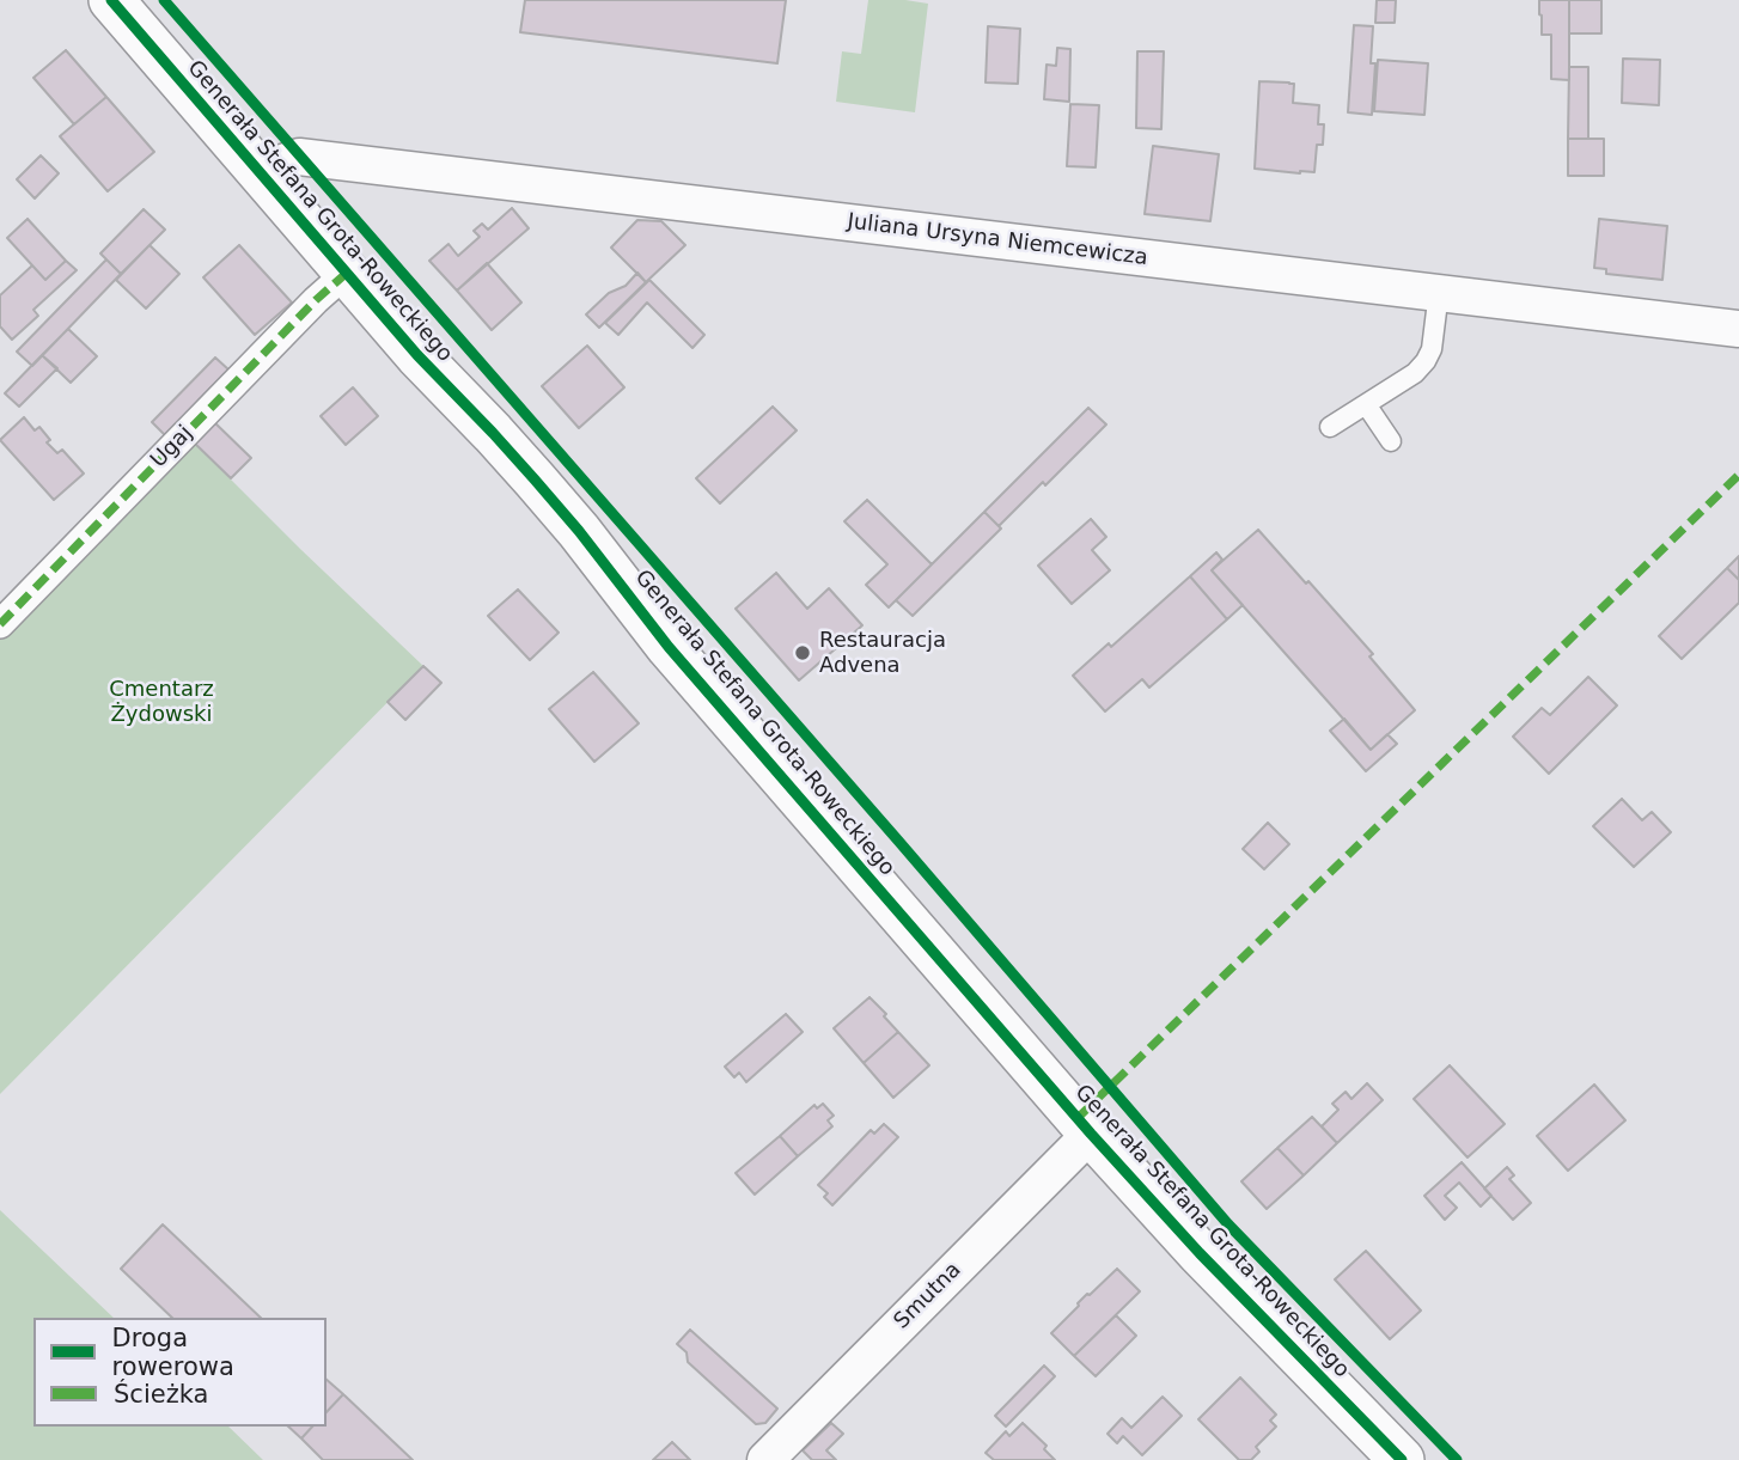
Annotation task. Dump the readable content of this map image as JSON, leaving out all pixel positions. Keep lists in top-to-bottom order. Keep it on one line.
{"streets":{"street":["Generała Stefana Grota-Roweckiego","Juliana Ursyna Niemcewicza","Ugaj","Smutna"]},"crossings":[["Generała Stefana Grota-Roweckiego","Juliana Ursyna Niemcewicza"],["Generała Stefana Grota-Roweckiego","Ugaj"],["Generała Stefana Grota-Roweckiego","Smutna"]],"parks":["Cmentarz Żydowski"],"places":["Restauracja Advena"],"legend":["Droga rowerowa","Ścieżka"]}
